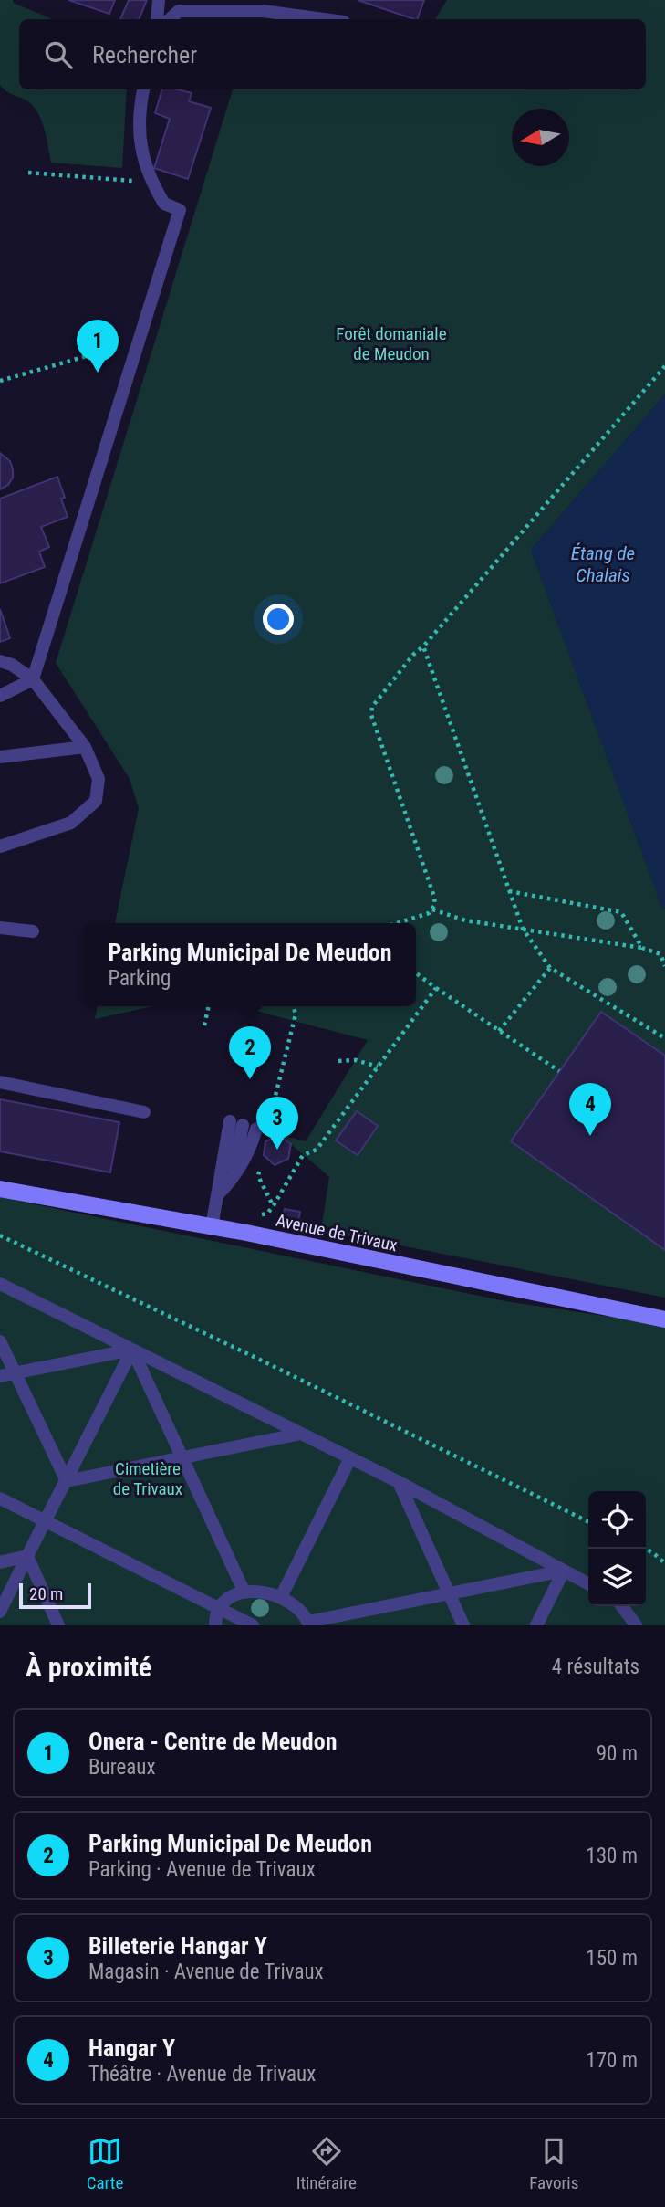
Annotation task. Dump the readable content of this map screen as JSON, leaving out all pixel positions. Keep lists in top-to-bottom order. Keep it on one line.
{"streets":{"main road":["Avenue de Trivaux"]},"water":["Étang de Chalais"],"parks":["Forêt domaniale de Meudon","Cimetière de Trivaux"],"scale_bar":"20 m","north":"left","page":{"search":"Rechercher","pins":["1","2","4","3"],"popup":["Parking Municipal De Meudon","Parking"],"scale":"20 m","heading":["À proximité","4 résultats"],"list":[{"mark":"1","name":"Onera - Centre de Meudon","note":"Bureaux","value":"90 m"},{"mark":"2","name":"Parking Municipal De Meudon","note":"Parking · Avenue de Trivaux","value":"130 m"},{"mark":"3","name":"Billeterie Hangar Y","note":"Magasin · Avenue de Trivaux","value":"150 m"},{"mark":"4","name":"Hangar Y","note":"Théâtre · Avenue de Trivaux","value":"170 m"}],"nav":["Carte","Itinéraire","Favoris"]}}
